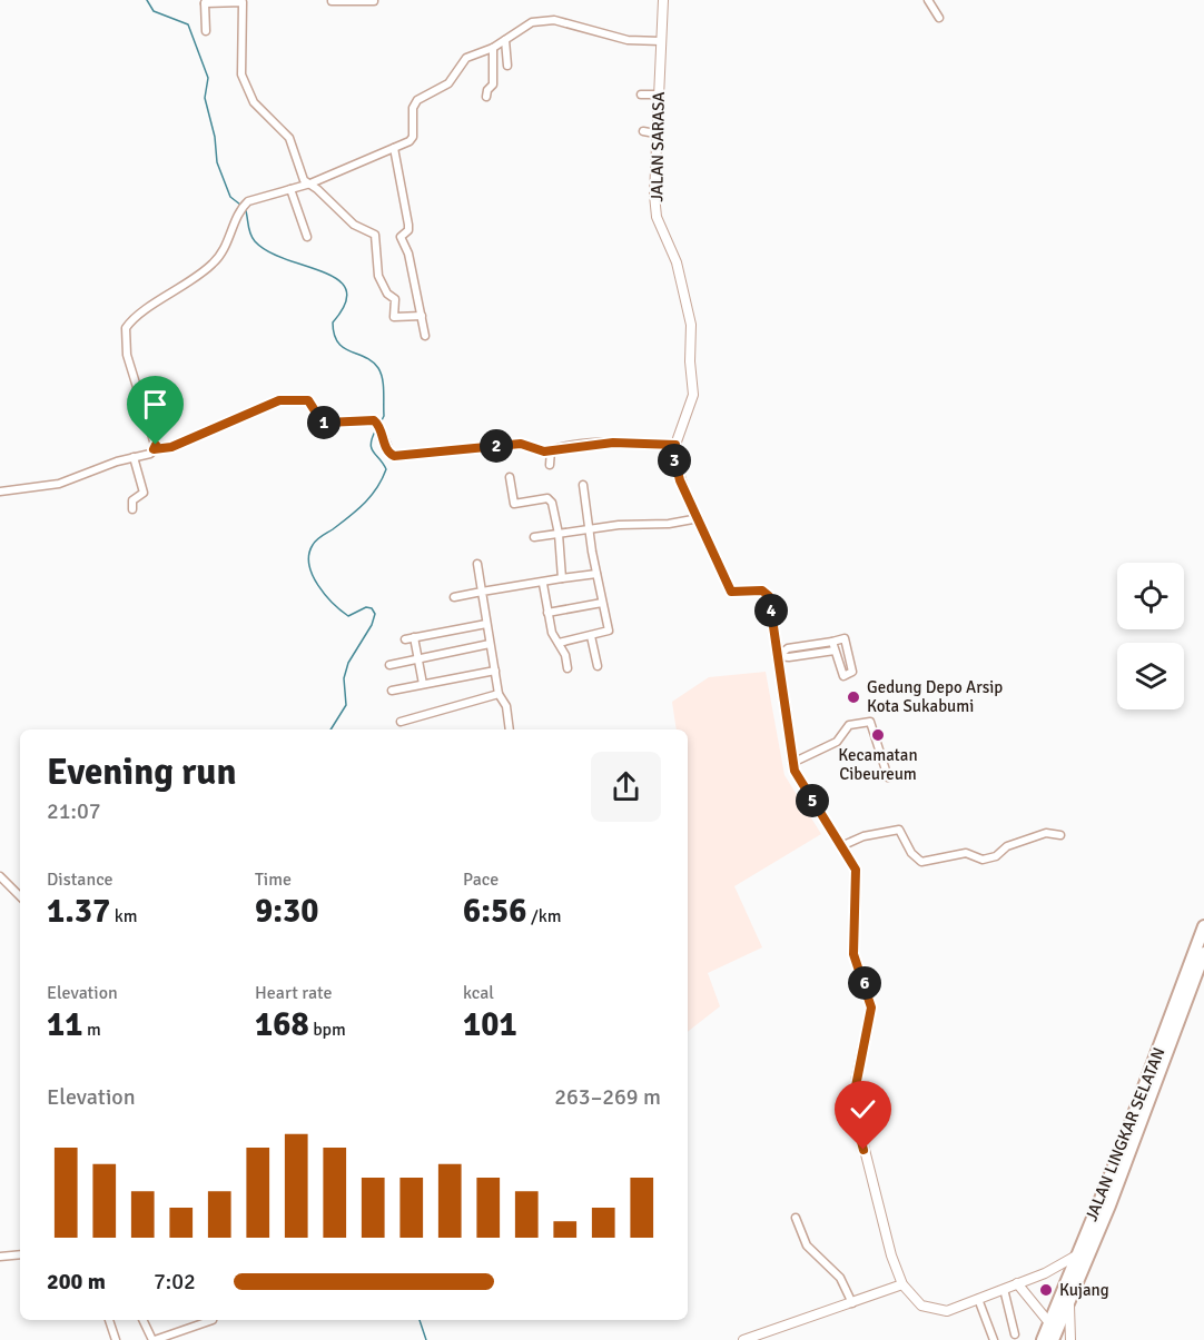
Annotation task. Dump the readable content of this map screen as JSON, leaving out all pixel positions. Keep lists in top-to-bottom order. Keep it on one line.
{"streets":{"main road":["JALAN LINGKAR SELATAN"],"street":["JALAN SARASA"]},"places":["Gedung Depo Arsip Kota Sukabumi","Kecamatan Cibeureum","Kujang"],"page":{"pins":["1","2","3","4","5","6"],"heading":["Evening run","21:07"],"stats":[["Distance","1.37 km"],["Time","9:30"],["Pace","6:56 /km"],["Elevation","11 m"],["Heart rate","168 bpm"],["kcal","101"]],"chart":["Elevation","263–269 m"],"list":[{"name":"200 m","note":"7:02"}]}}
